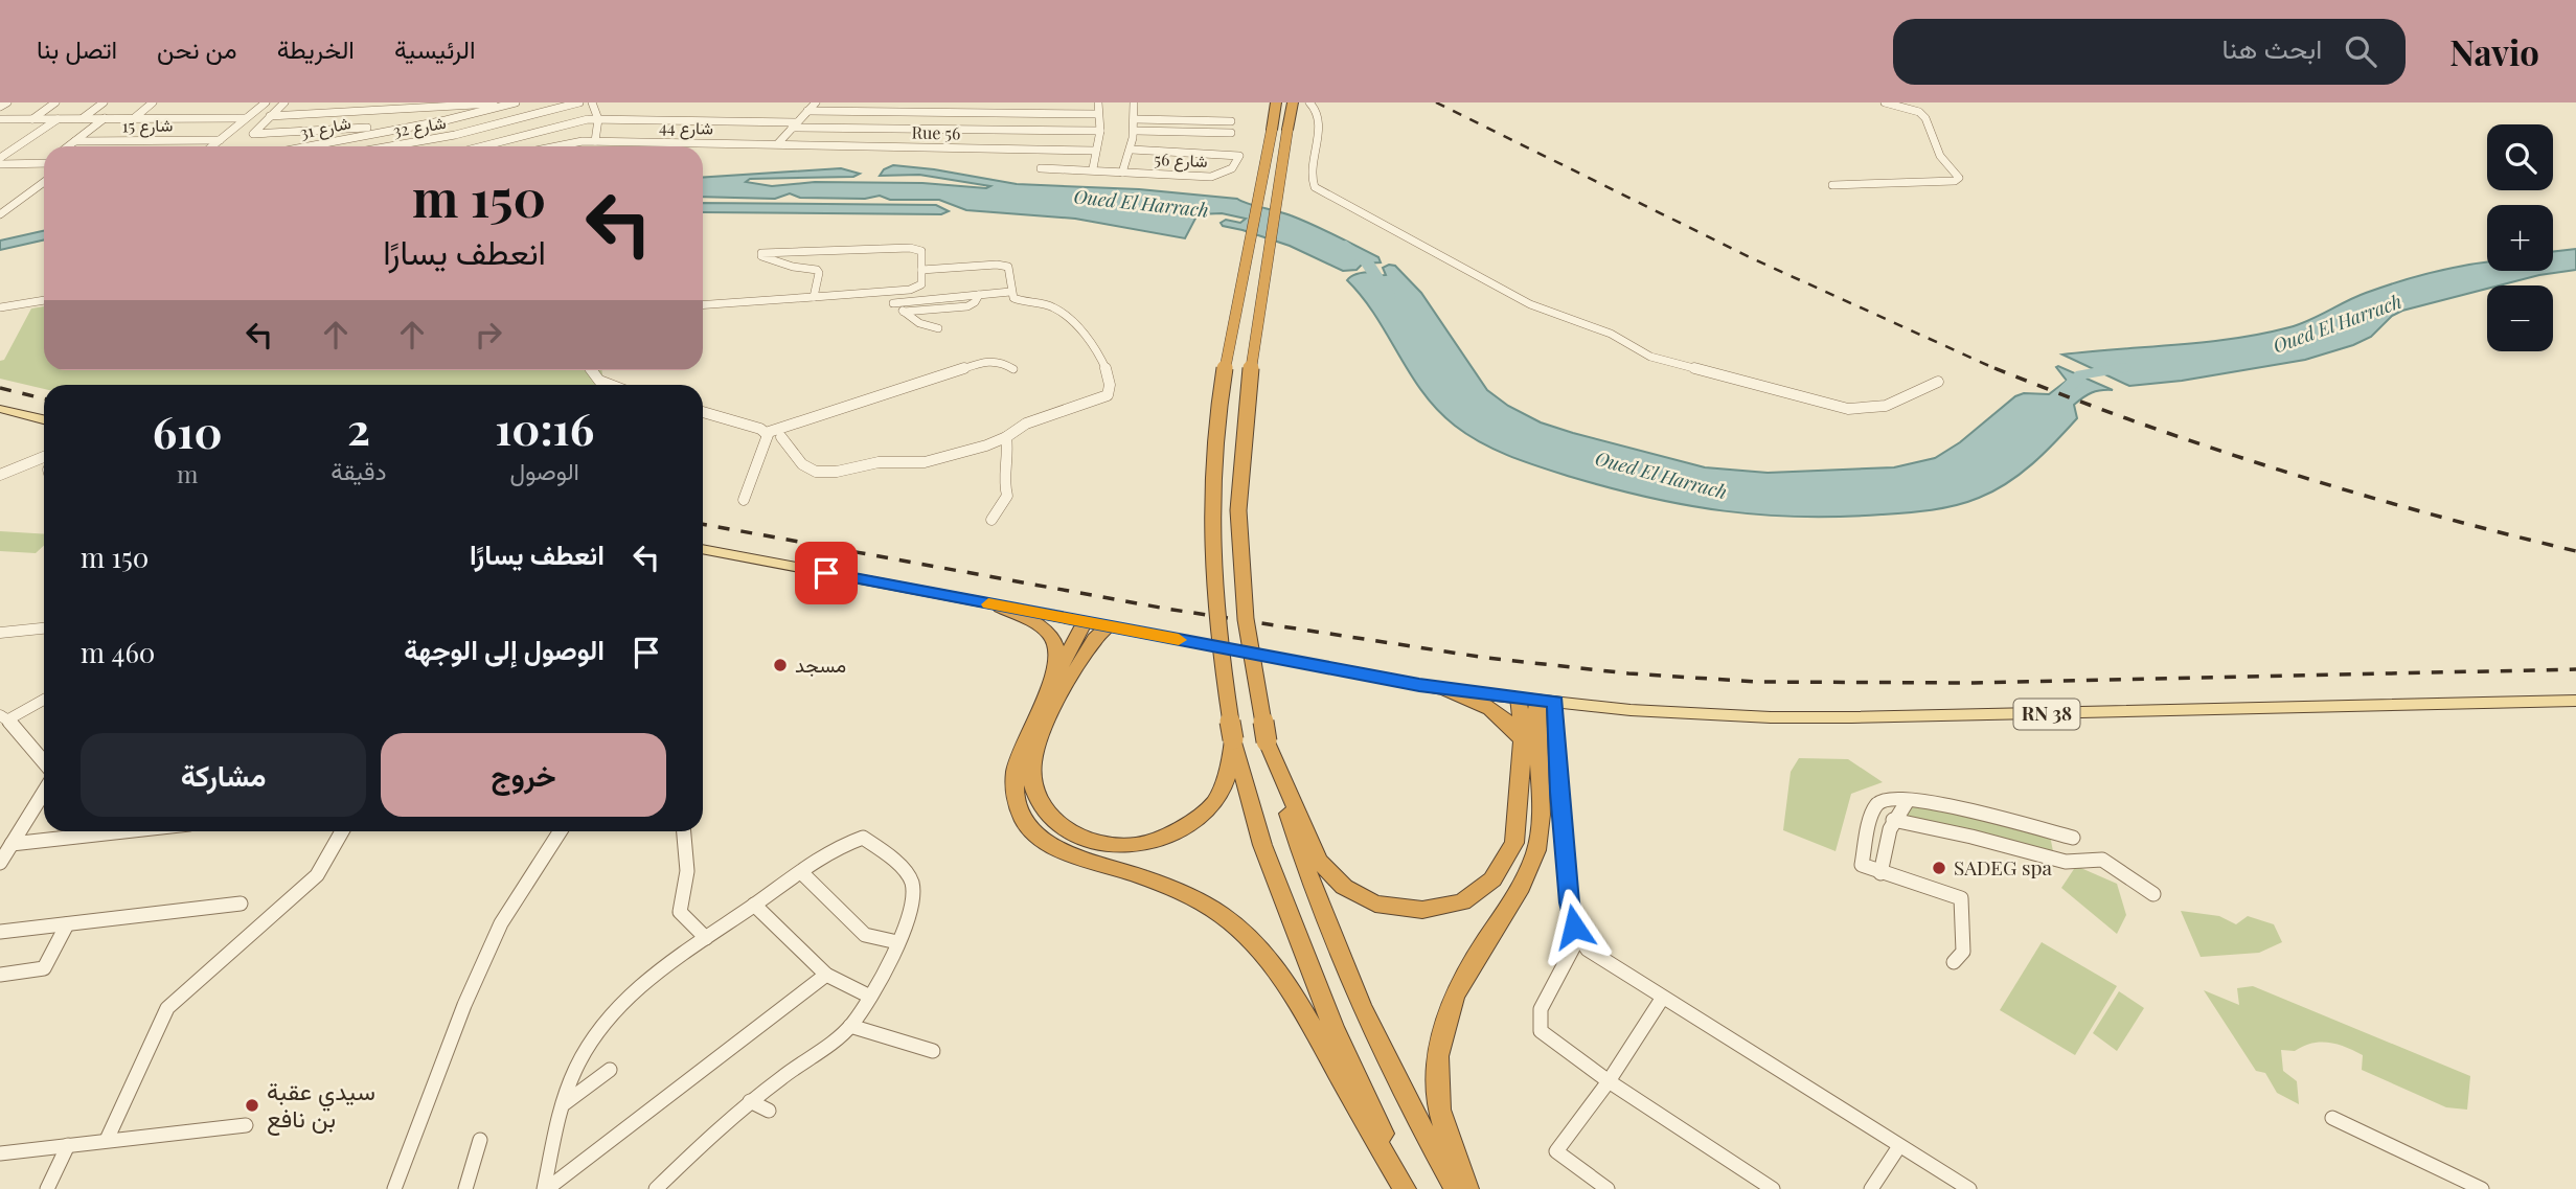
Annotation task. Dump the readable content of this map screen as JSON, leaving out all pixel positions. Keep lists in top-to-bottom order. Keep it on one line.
{"streets":{"main road":["RN 38"],"street":["شارع 15","شارع 32","شارع 31","شارع 44","Rue 56","شارع 56"]},"crossings":[["شارع 44","Rue 56"]],"water":["Oued El Harrach"],"places":["مسجد","SADEG spa","سيدي عقبة بن نافع"],"page":{"header":"Navio","search":"ابحث هنا","nav":["الرئيسية","الخريطة","من نحن","اتصل بنا"],"map_buttons":["+","−"],"turn":["150 m","انعطف يسارًا"],"eta":["10:16","الوصول","2","دقيقة","610","m"],"list":[{"name":"انعطف يسارًا","value":"150 m"},{"name":"الوصول إلى الوجهة","value":"460 m"}],"buttons":["خروج","مشاركة"]}}
